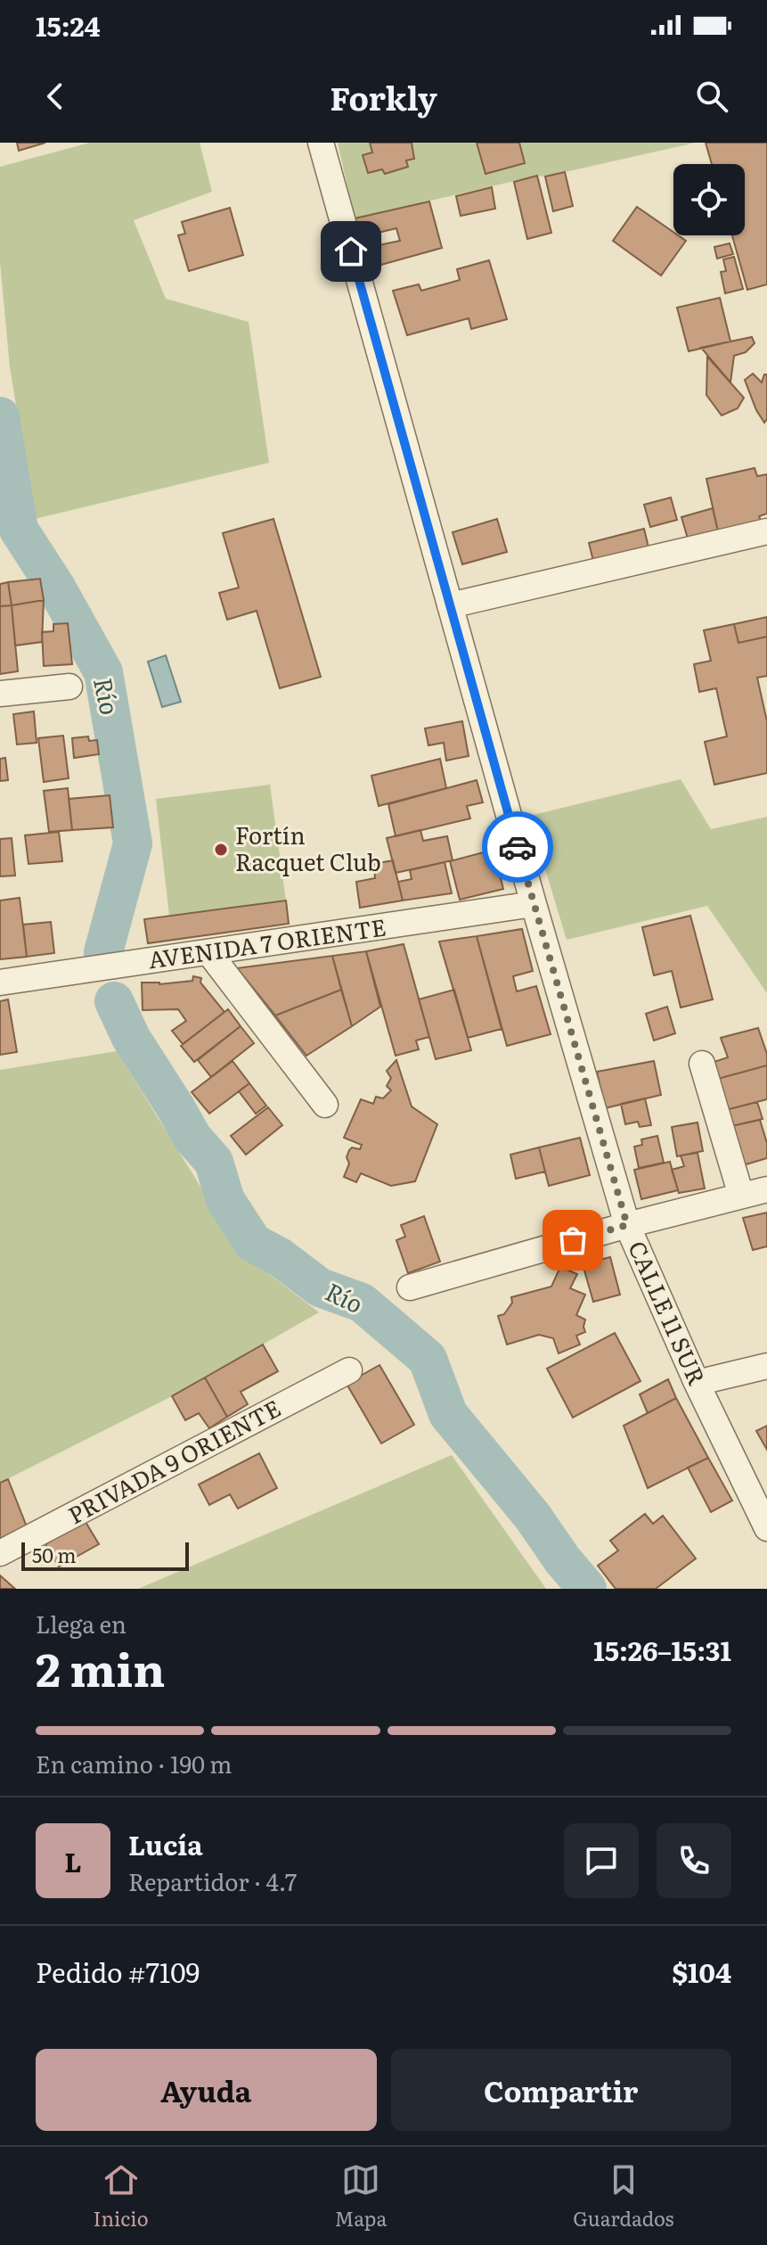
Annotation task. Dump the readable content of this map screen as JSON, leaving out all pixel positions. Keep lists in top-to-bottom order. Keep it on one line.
{"streets":{"street":["AVENIDA 7 ORIENTE","CALLE 11 SUR","PRIVADA 9 ORIENTE"]},"crossings":[["AVENIDA 7 ORIENTE","CALLE 11 SUR"]],"water":["Río"],"places":["Fortín Racquet Club"],"scale_bar":"50 m","page":{"status":"15:24","header":"Forkly","scale":"50 m","heading":["2 min","Llega en","15:26–15:31"],"panel":["Lucía","Repartidor · 4.7","Pedido #7109","$104"],"bar":"En camino · 190 m","round":"L","buttons":["Ayuda","Compartir"],"tabs":["Inicio","Mapa","Guardados"]}}
